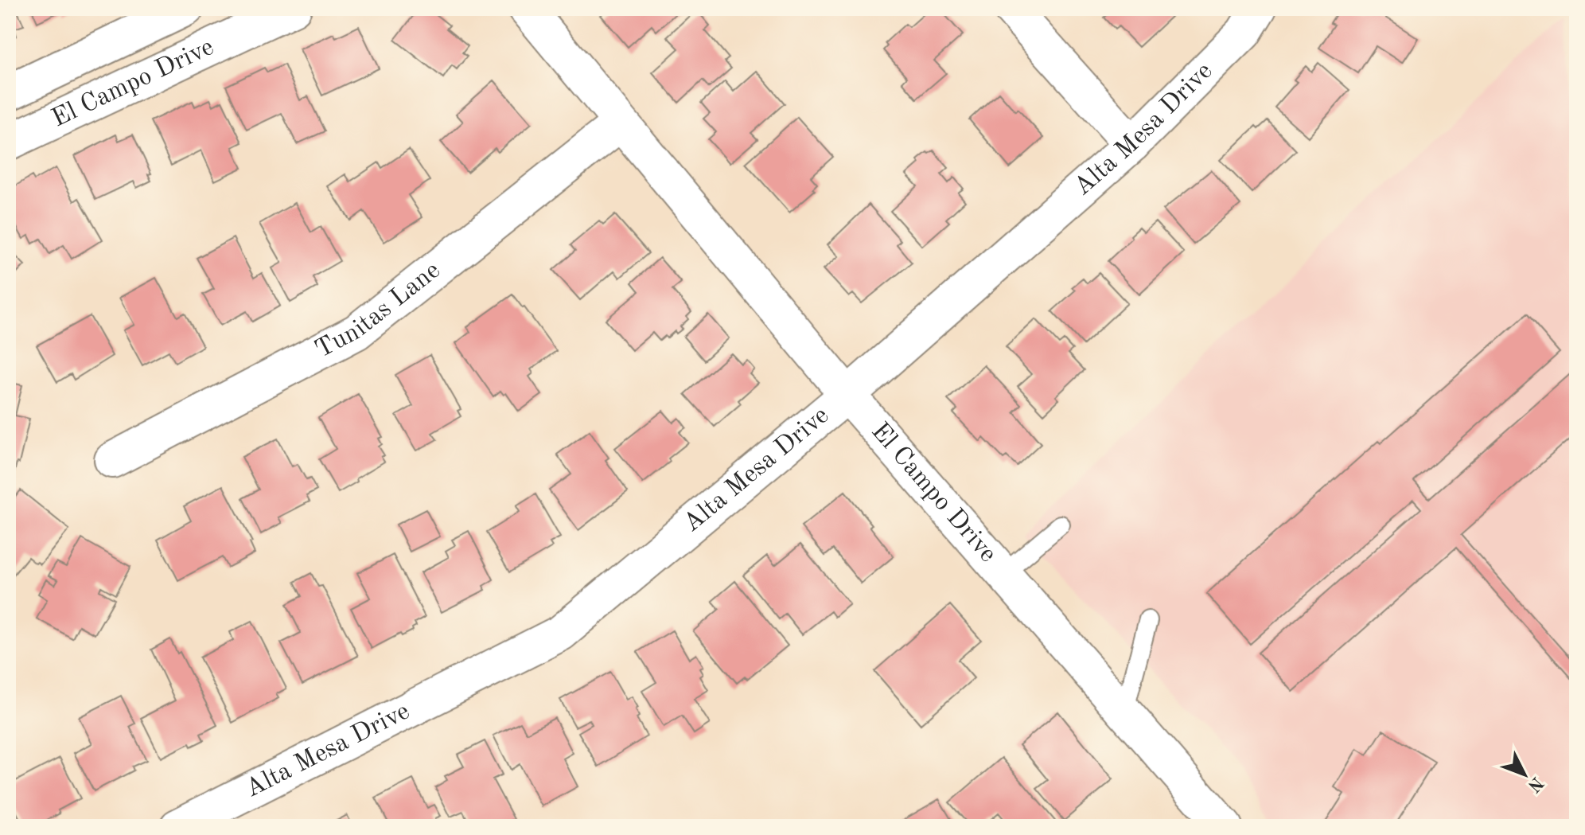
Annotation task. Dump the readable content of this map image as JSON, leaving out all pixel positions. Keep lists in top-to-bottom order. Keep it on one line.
{"streets":{"street":["El Campo Drive","Alta Mesa Drive","Tunitas Lane"]},"crossings":[["El Campo Drive","Alta Mesa Drive"],["El Campo Drive","Tunitas Lane"]],"north":"bottom right"}
